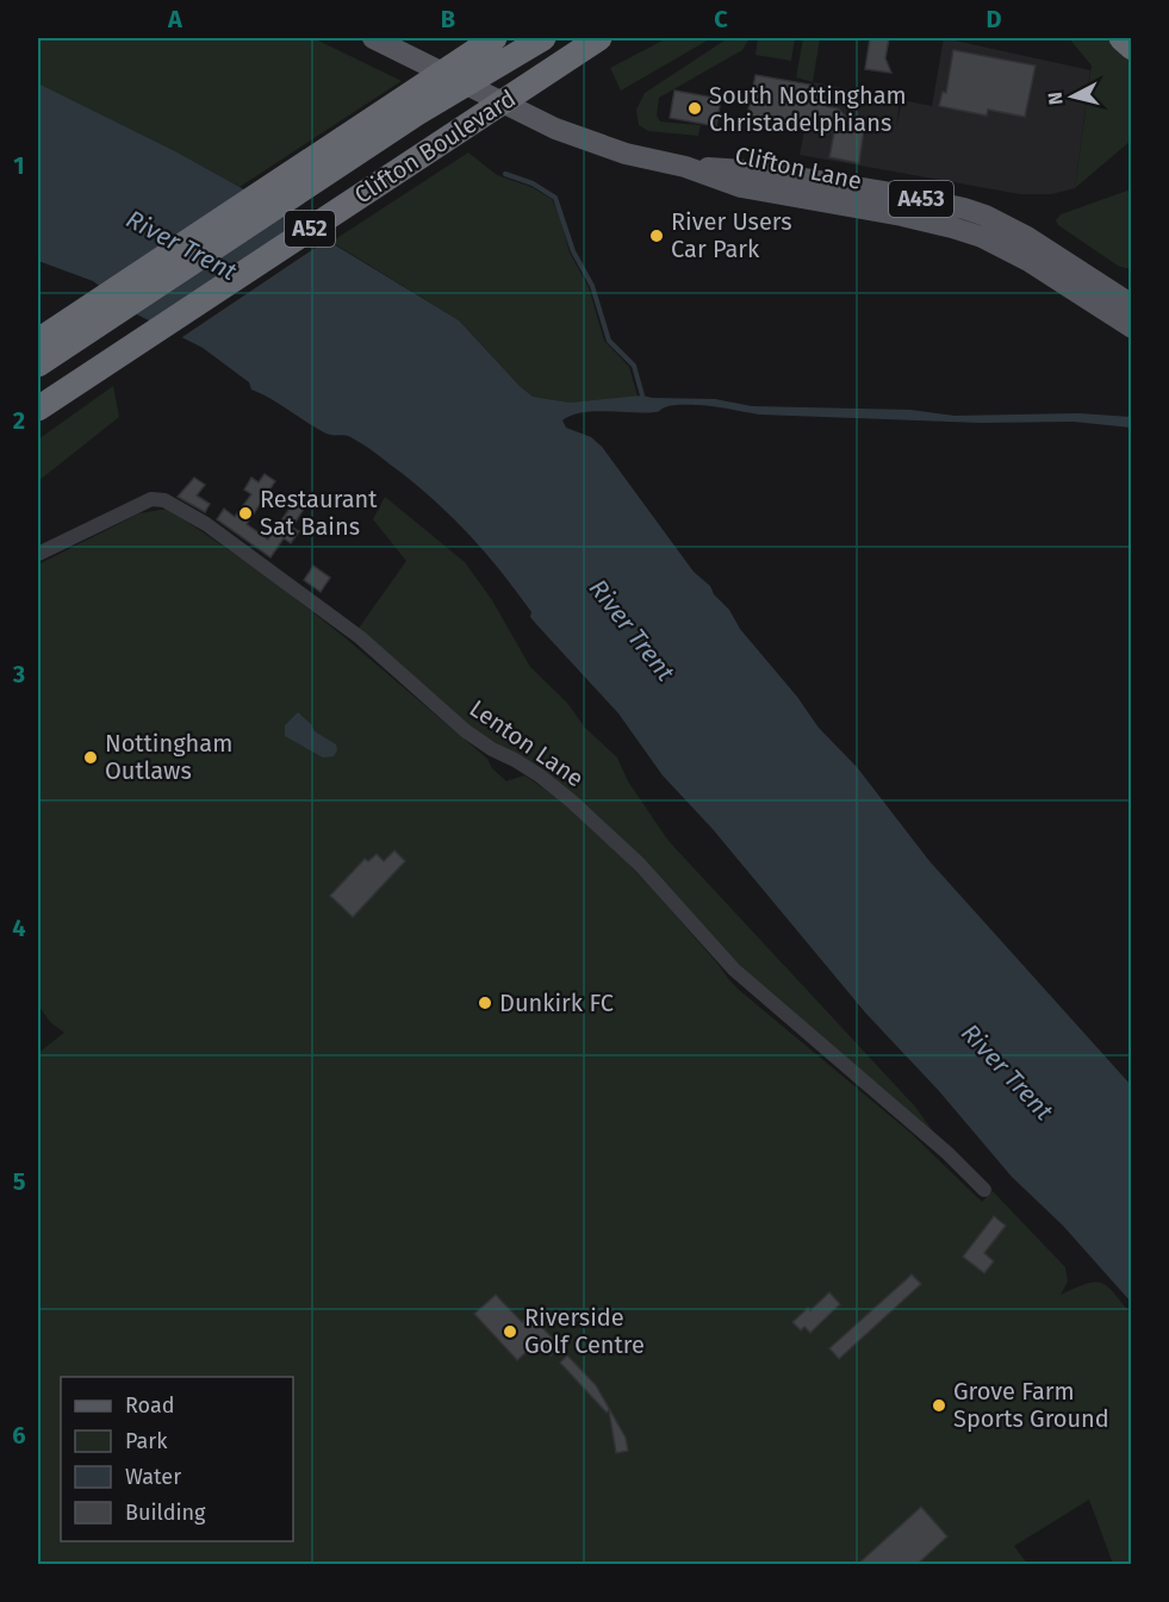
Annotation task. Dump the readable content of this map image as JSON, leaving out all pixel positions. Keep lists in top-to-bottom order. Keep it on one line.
{"streets":{"highway":["Clifton Boulevard","A52"],"main road":["Clifton Lane","A453"],"street":["Lenton Lane"]},"water":["River Trent"],"places":["South Nottingham Christadelphians","River Users Car Park","Restaurant Sat Bains","Nottingham Outlaws","Dunkirk FC","Riverside Golf Centre","Grove Farm Sports Ground"],"legend":["Road","Park","Water","Building"],"north":"left","grid":{"columns":["A","B","C","D"],"rows":["1","2","3","4","5","6"]}}
